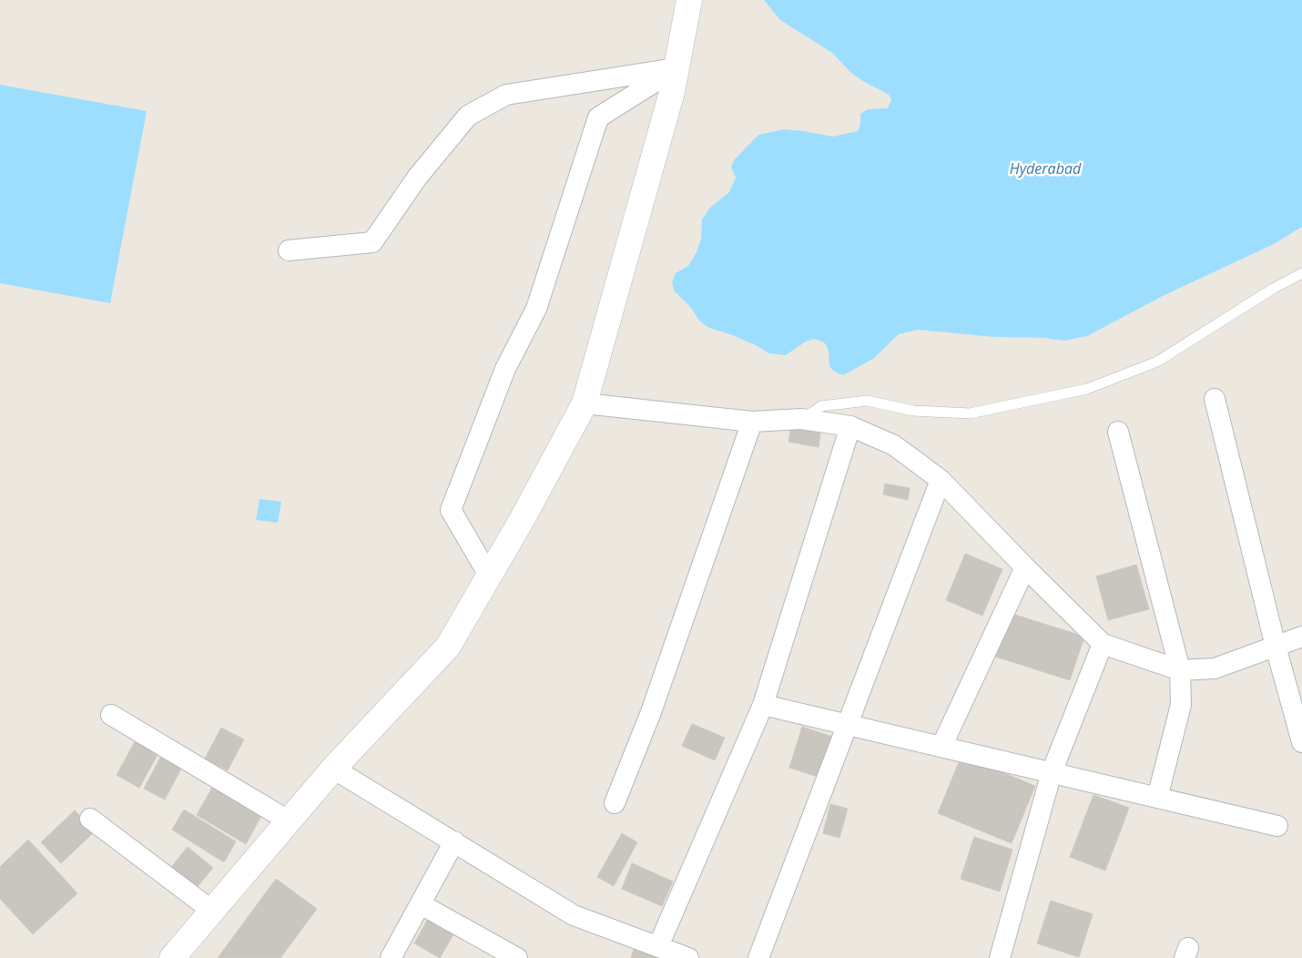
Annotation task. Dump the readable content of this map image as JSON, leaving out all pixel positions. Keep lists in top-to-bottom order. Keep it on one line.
{"water":["Hyderabad"]}
